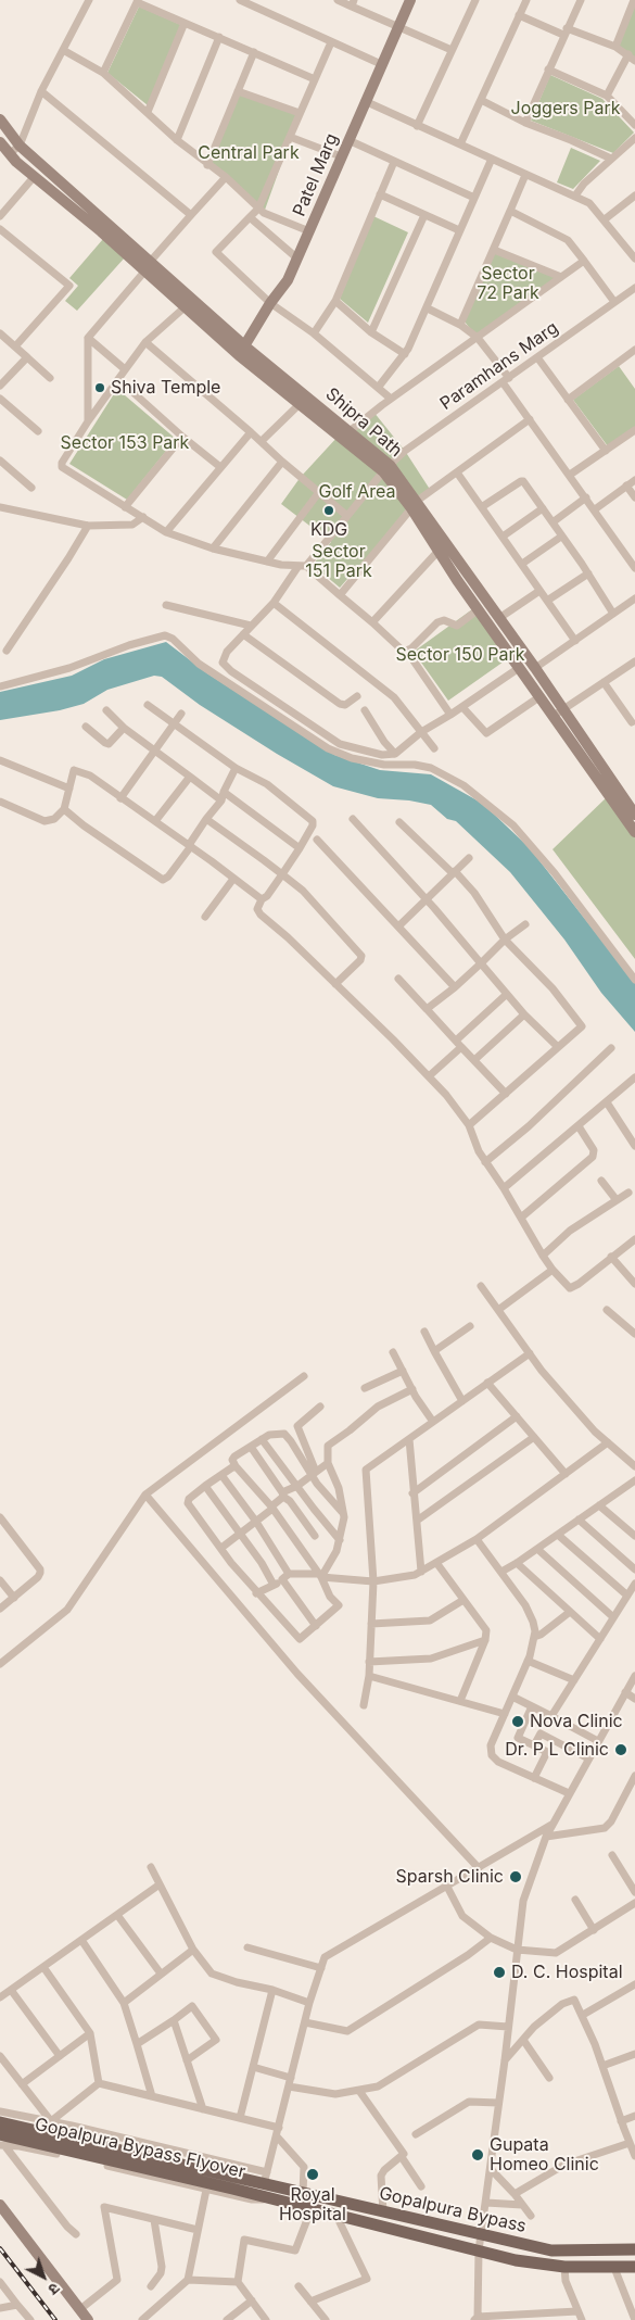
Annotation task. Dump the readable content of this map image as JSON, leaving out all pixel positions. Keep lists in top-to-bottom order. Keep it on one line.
{"streets":{"main road":["Gopalpura Bypass Flyover","Gopalpura Bypass"],"street":["Patel Marg","Paramhans Marg","Shipra Path"]},"crossings":[["Patel Marg","Shipra Path"],["Paramhans Marg","Shipra Path"],["Gopalpura Bypass Flyover","Gopalpura Bypass"]],"parks":["Joggers Park","Central Park","Sector 72 Park","Sector 153 Park","Golf Area","Sector 151 Park","Sector 150 Park"],"places":["Shiva Temple","KDG","Nova Clinic","Dr. P L Clinic","Sparsh Clinic","D. C. Hospital","Gupata Homeo Clinic","Royal Hospital"],"north":"bottom right"}
